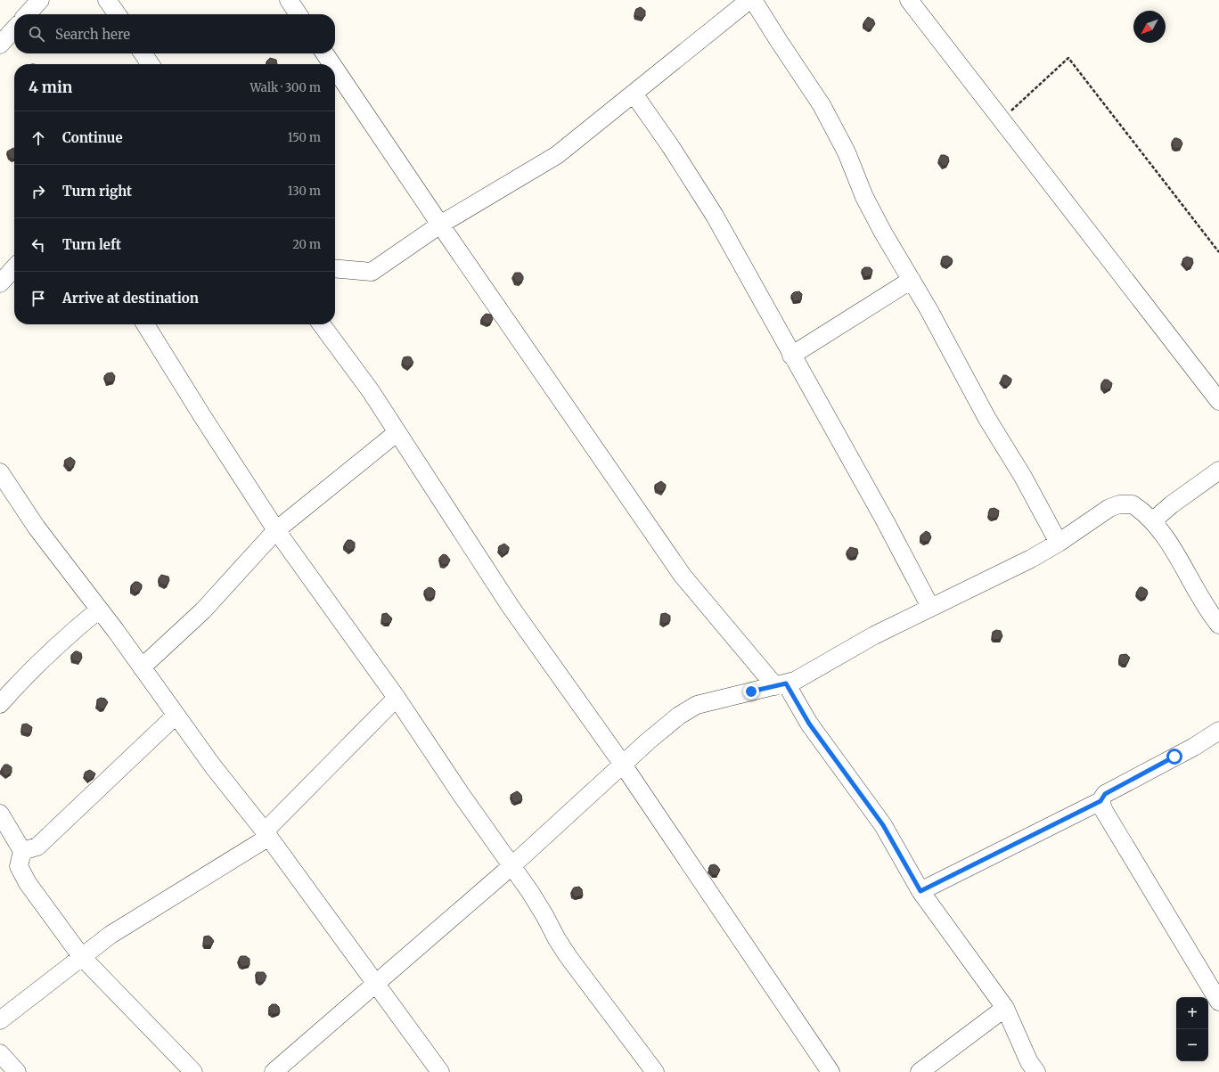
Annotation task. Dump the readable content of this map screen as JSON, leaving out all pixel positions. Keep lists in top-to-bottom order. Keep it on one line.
{"north":"bottom left","page":{"search":"Search here","heading":["4 min","Walk · 300 m"],"list":[["Continue","150 m"],["Turn right","130 m"],["Turn left","20 m"],"Arrive at destination"],"map_buttons":["+","−"]}}
